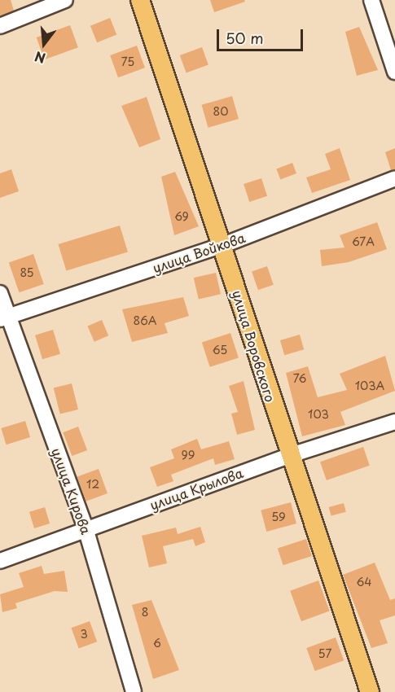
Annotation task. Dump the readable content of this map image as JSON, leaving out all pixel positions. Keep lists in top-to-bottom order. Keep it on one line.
{"streets":{"main road":["улица Воровского"],"street":["улица Войкова","улица Крылова","улица Кирова"]},"crossings":[["улица Войкова","улица Воровского"],["улица Войкова","улица Кирова"],["улица Воровского","улица Крылова"],["улица Крылова","улица Кирова"]],"house_numbers":["75","80","69","67А","85","86А","65","76","103А","103","99","12","59","64","8","3","6","57"],"scale_bar":"50 m","north":"bottom"}
